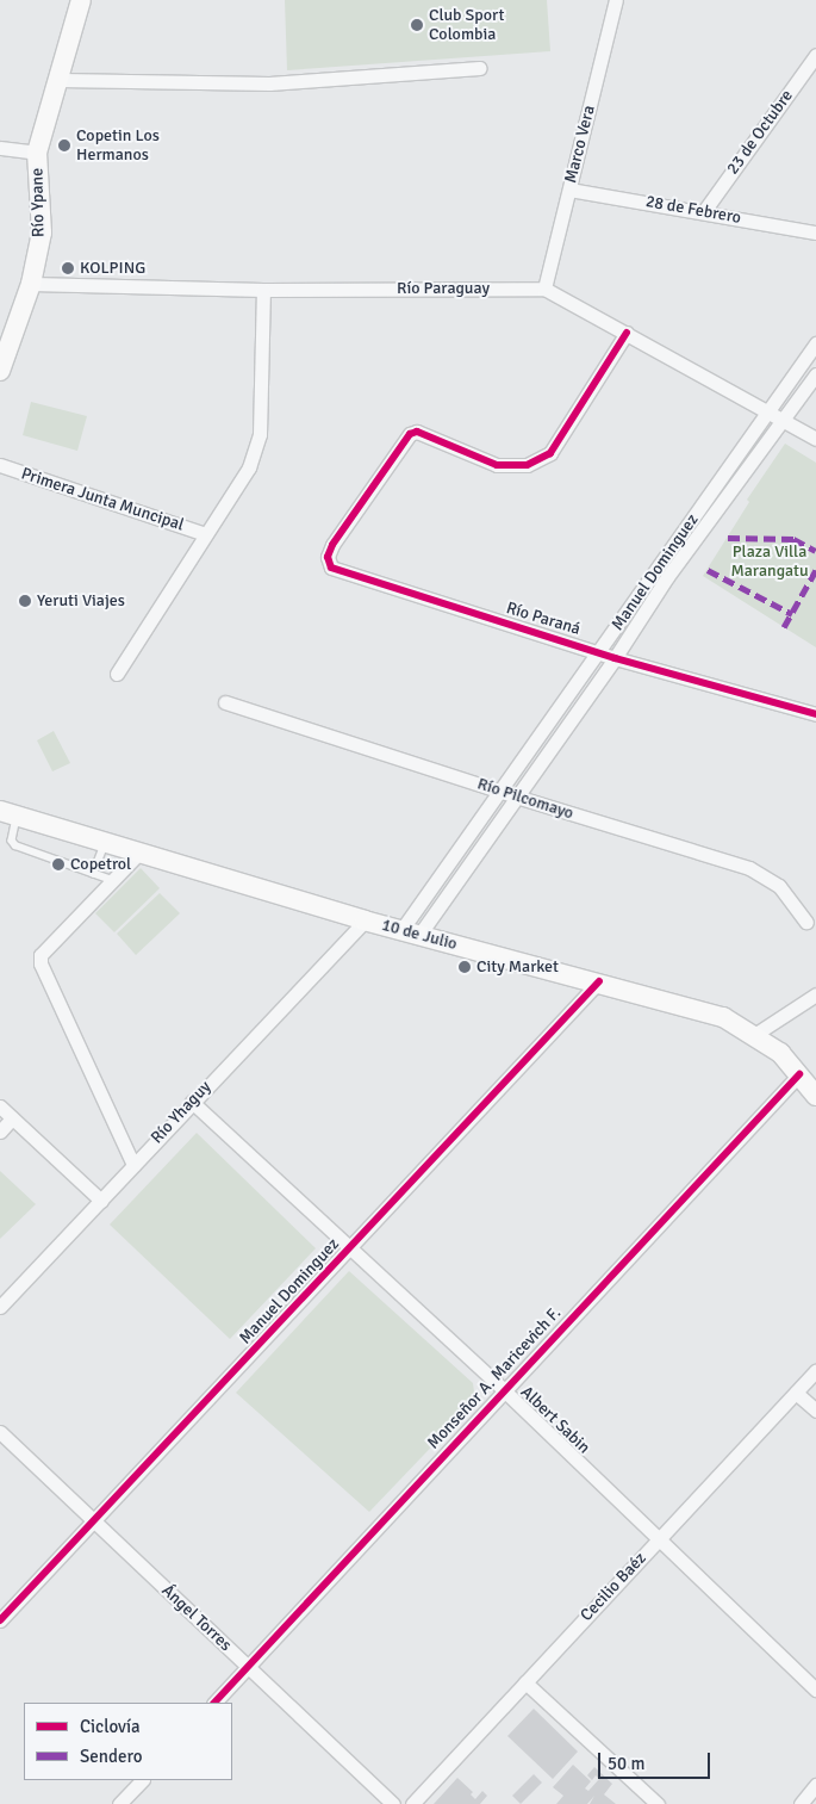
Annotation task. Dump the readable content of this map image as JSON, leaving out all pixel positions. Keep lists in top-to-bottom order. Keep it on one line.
{"streets":{"main road":["Río Ypane","10 de Julio"],"street":["23 de Octubre","Marco Vera","28 de Febrero","Río Paraguay","Primera Junta Muncipal","Manuel Dominguez","Río Paraná","Río Pilcomayo","Río Yhaguy","Monseñor A. Maricevich F.","Albert Sabin","Cecilio Baéz","Ángel Torres"]},"crossings":[["23 de Octubre","28 de Febrero"],["Marco Vera","28 de Febrero"],["Marco Vera","Río Paraguay"],["Río Ypane","Río Paraguay"],["Río Paraguay","Manuel Dominguez"],["Río Paraguay","Río Paraná"],["Manuel Dominguez","Río Paraná"],["Manuel Dominguez","Río Pilcomayo"],["Manuel Dominguez","10 de Julio"],["Manuel Dominguez","Albert Sabin"],["Manuel Dominguez","Ángel Torres"],["10 de Julio","Río Yhaguy"],["10 de Julio","Monseñor A. Maricevich F."],["Río Yhaguy","Albert Sabin"],["Monseñor A. Maricevich F.","Albert Sabin"],["Monseñor A. Maricevich F.","Ángel Torres"],["Albert Sabin","Cecilio Baéz"]],"parks":["Plaza Villa Marangatu"],"places":["Club Sport Colombia","Copetin Los Hermanos","KOLPING","Yeruti Viajes","Copetrol","City Market"],"legend":["Ciclovía","Sendero"],"scale_bar":"50 m"}
